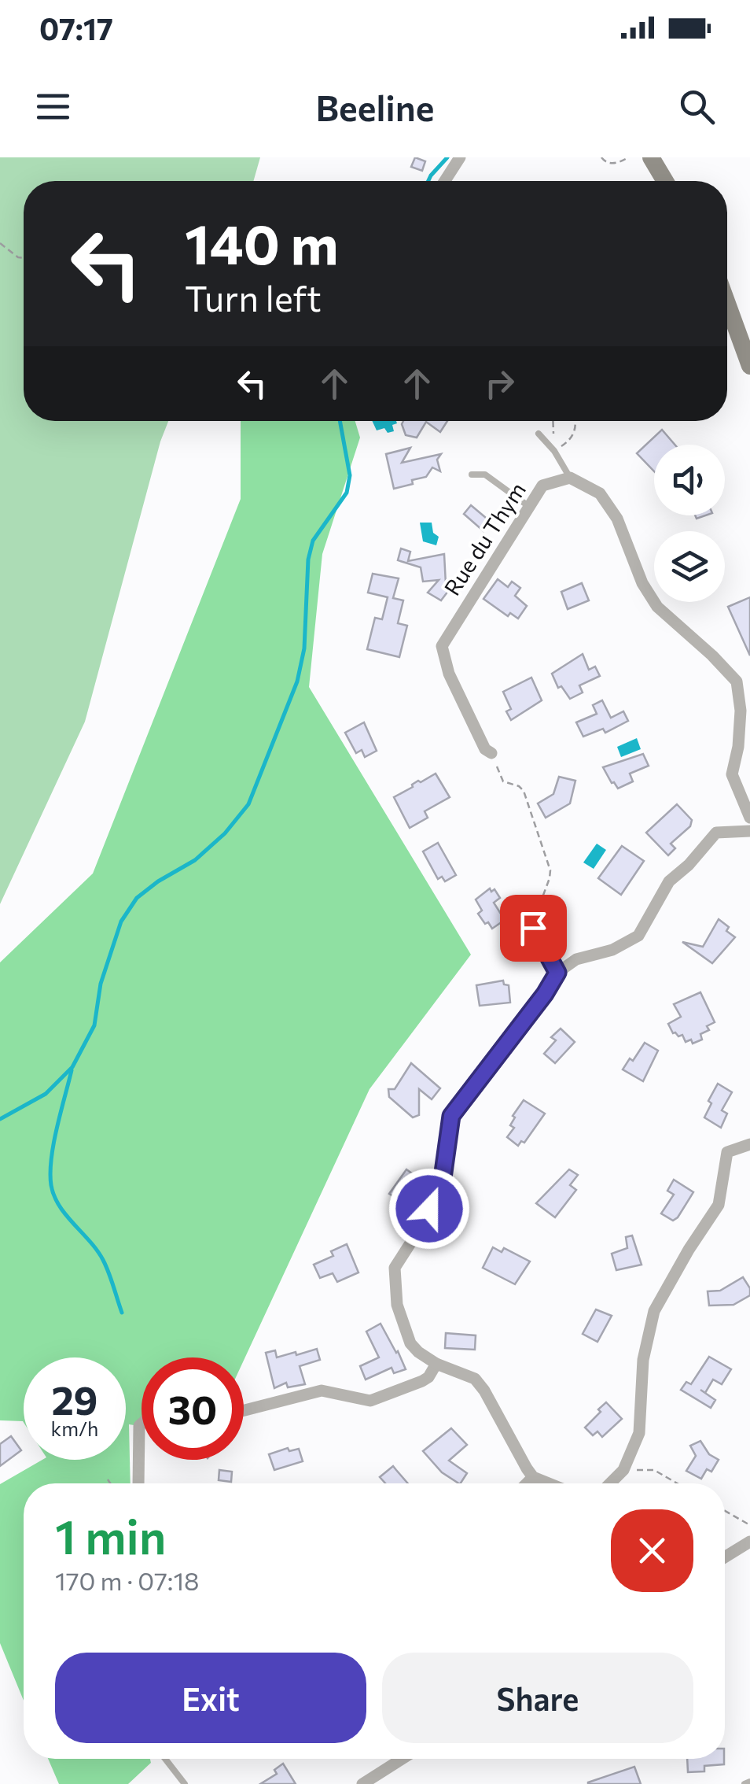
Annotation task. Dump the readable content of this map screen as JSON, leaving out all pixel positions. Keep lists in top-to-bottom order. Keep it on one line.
{"streets":{"street":["Rue du Thym"]},"page":{"status":"07:17","header":"Beeline","turn":["140 m","Turn left"],"speed":"29 km/h","limit":"30","heading":["1 min","170 m · 07:18"],"buttons":["Exit","Share"]}}
